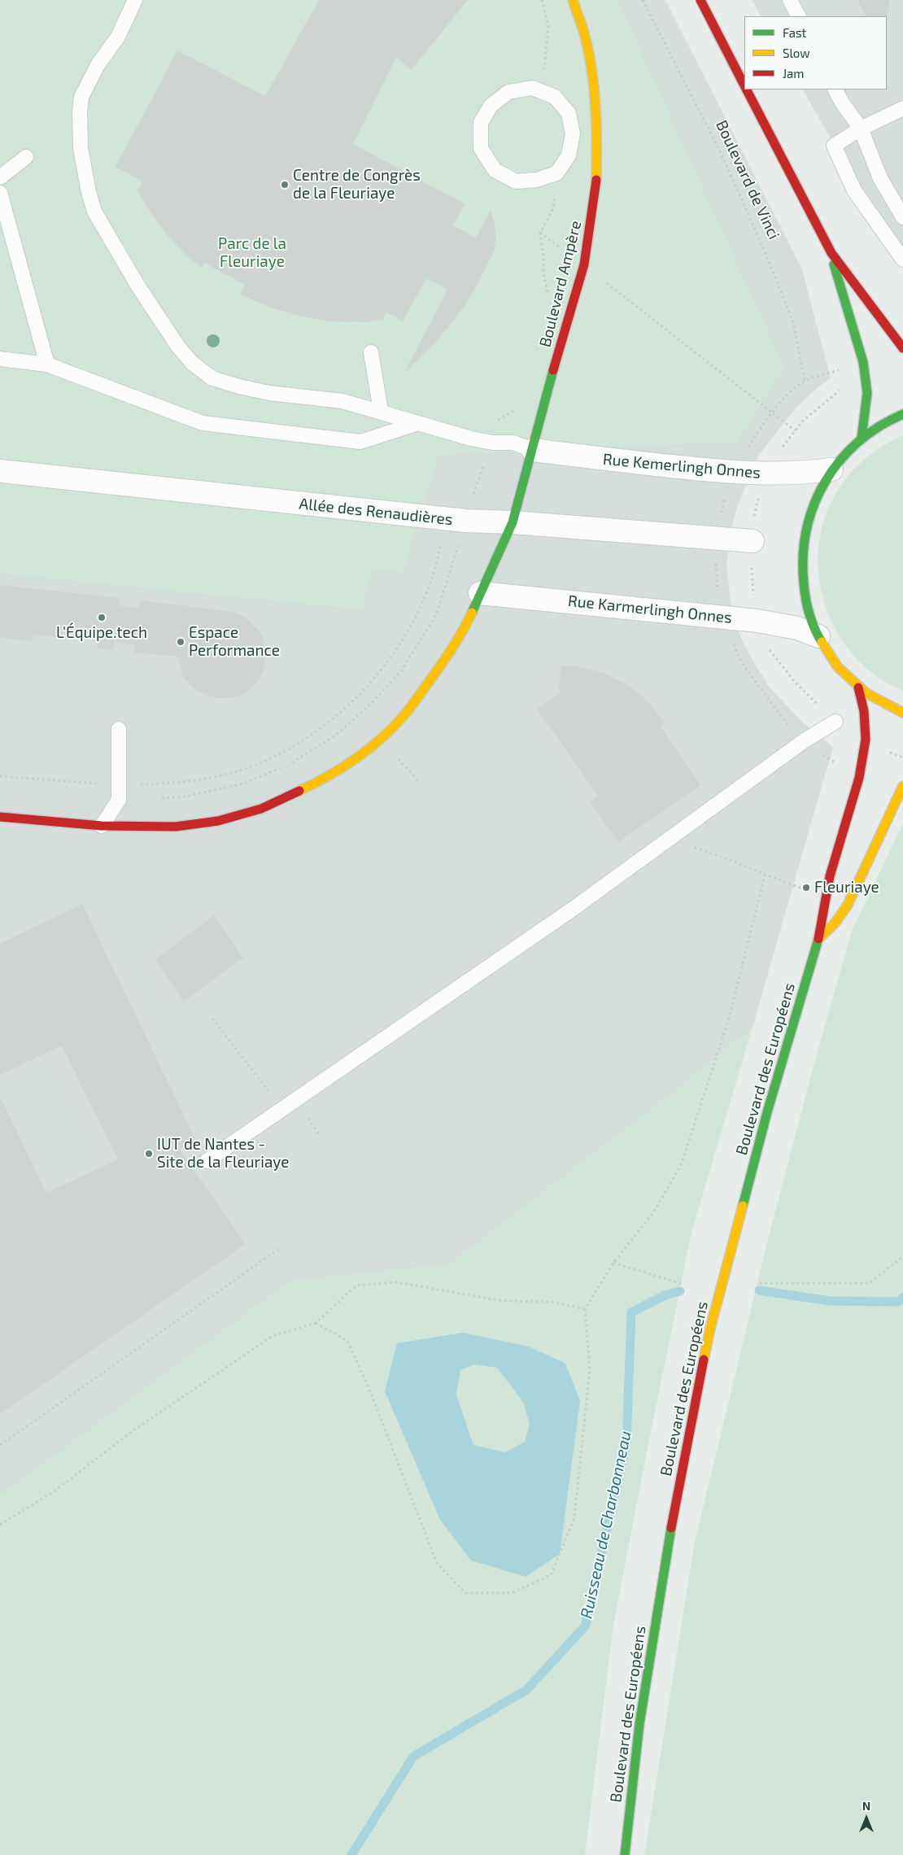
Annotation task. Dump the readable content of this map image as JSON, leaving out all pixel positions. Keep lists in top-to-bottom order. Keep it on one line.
{"streets":{"main road":["Boulevard Ampère","Boulevard des Européens"],"street":["Rue Kemerlingh Onnes","Allée des Renaudières","Rue Karmerlingh Onnes"],"path":["Boulevard de Vinci"]},"crossings":[["Boulevard Ampère","Rue Kemerlingh Onnes"],["Boulevard Ampère","Allée des Renaudières"],["Boulevard Ampère","Rue Karmerlingh Onnes"]],"water":["Ruisseau de Charbonneau"],"parks":["Parc de la Fleuriaye"],"places":["Centre de Congrès de la Fleuriaye","L'Équipe.tech","Espace Performance","Fleuriaye","IUT de Nantes - Site de la Fleuriaye"],"legend":["Fast","Slow","Jam"],"north":"top"}
